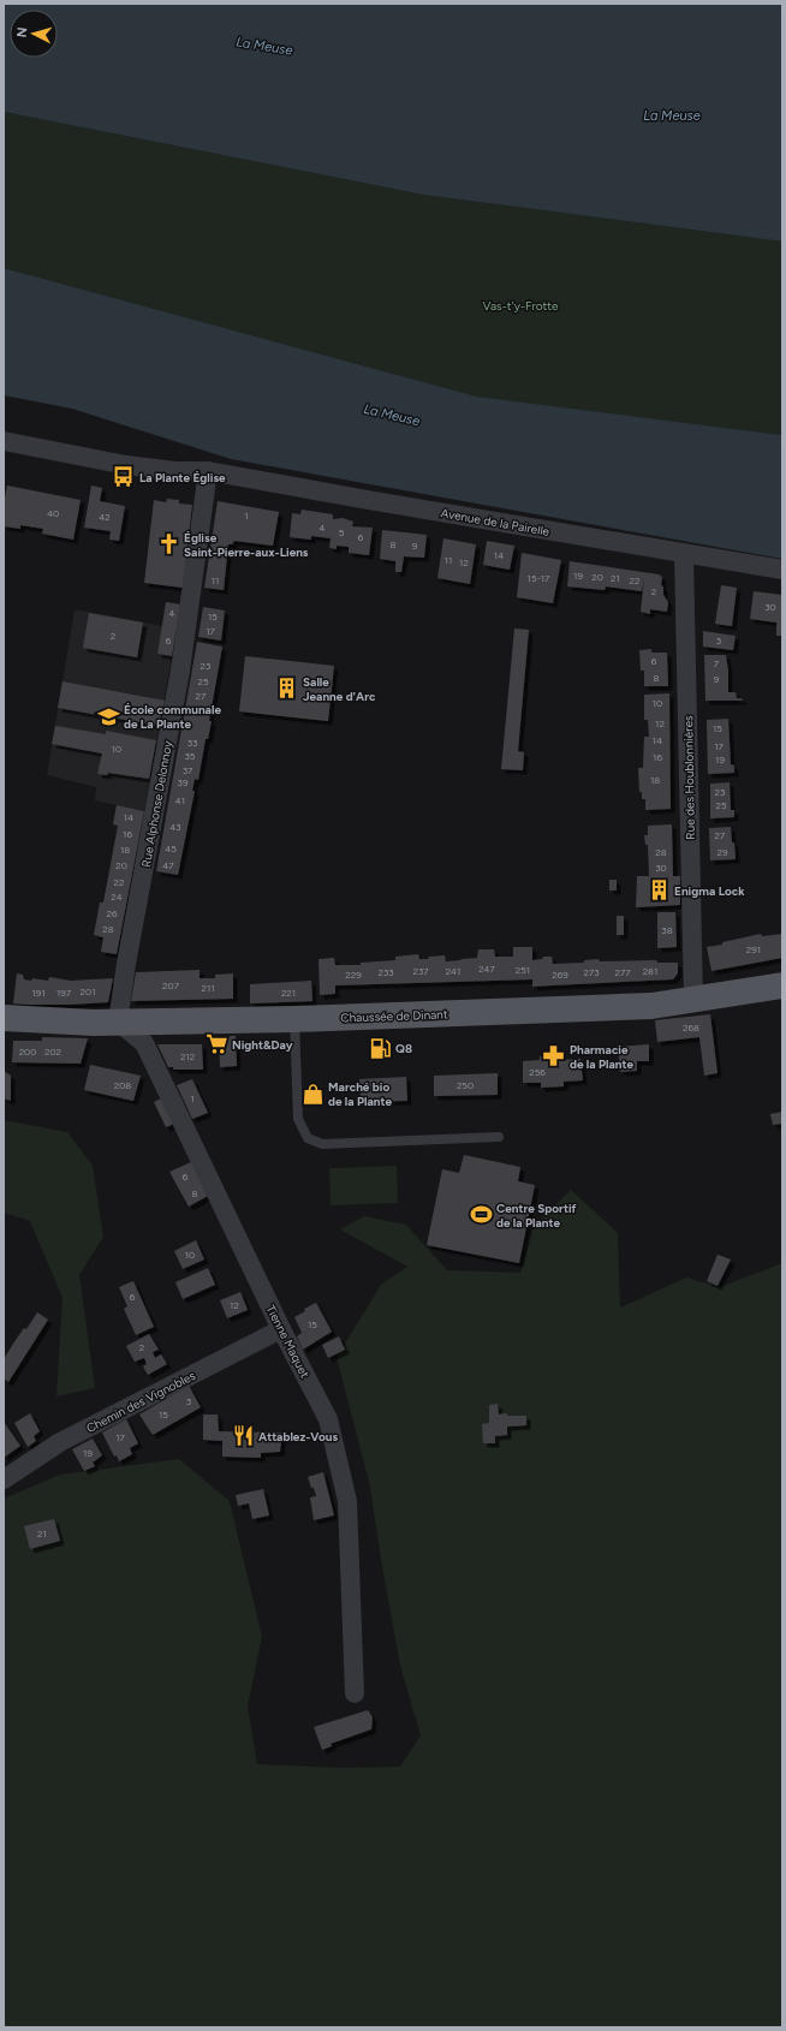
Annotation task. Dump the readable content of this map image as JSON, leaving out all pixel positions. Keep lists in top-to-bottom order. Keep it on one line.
{"streets":{"main road":["Chaussée de Dinant"],"street":["Avenue de la Pairelle","Rue des Houblonnières","Rue Alphonse Delonnoy","Tienne Maquet","Chemin des Vignobles"]},"crossings":[["Avenue de la Pairelle","Rue des Houblonnières"],["Avenue de la Pairelle","Rue Alphonse Delonnoy"],["Rue des Houblonnières","Chaussée de Dinant"],["Rue Alphonse Delonnoy","Chaussée de Dinant"],["Rue Alphonse Delonnoy","Tienne Maquet"],["Chaussée de Dinant","Tienne Maquet"],["Tienne Maquet","Chemin des Vignobles"]],"water":["La Meuse"],"parks":["Vas-t'y-Frotte"],"places":{"bus stop":["La Plante Église"],"church":["Église Saint-Pierre-aux-Liens"],"building":["Salle Jeanne d'Arc","Enigma Lock"],"school or university":["École communale de La Plante"],"supermarket":["Night&Day"],"fuel station":["Q8"],"pharmacy":["Pharmacie de la Plante"],"shop":["Marché bio de la Plante"],"sports":["Centre Sportif de la Plante"],"restaurant":["Attablez-Vous"]},"house_numbers":["40","1","42","4","5","6","8","9","14","11","12","19","20","15-17","21","11","22","2","30","4","15","17","2","6","3","6","7","23","8","9","25","27","10","12","15","14","33","17","10","35","16","19","37","18","39","23","41","25","14","43","16","27","45","18","28","29","20","47","30","22","24","26","28","38","291","247","251","237","241","281","233","273","277","229","269","207","211","201","191","197","221","268","200","202","212","256","208","250","1","6","8","10","6","12","15","2","3","15","17","19","21"],"north":"left"}
